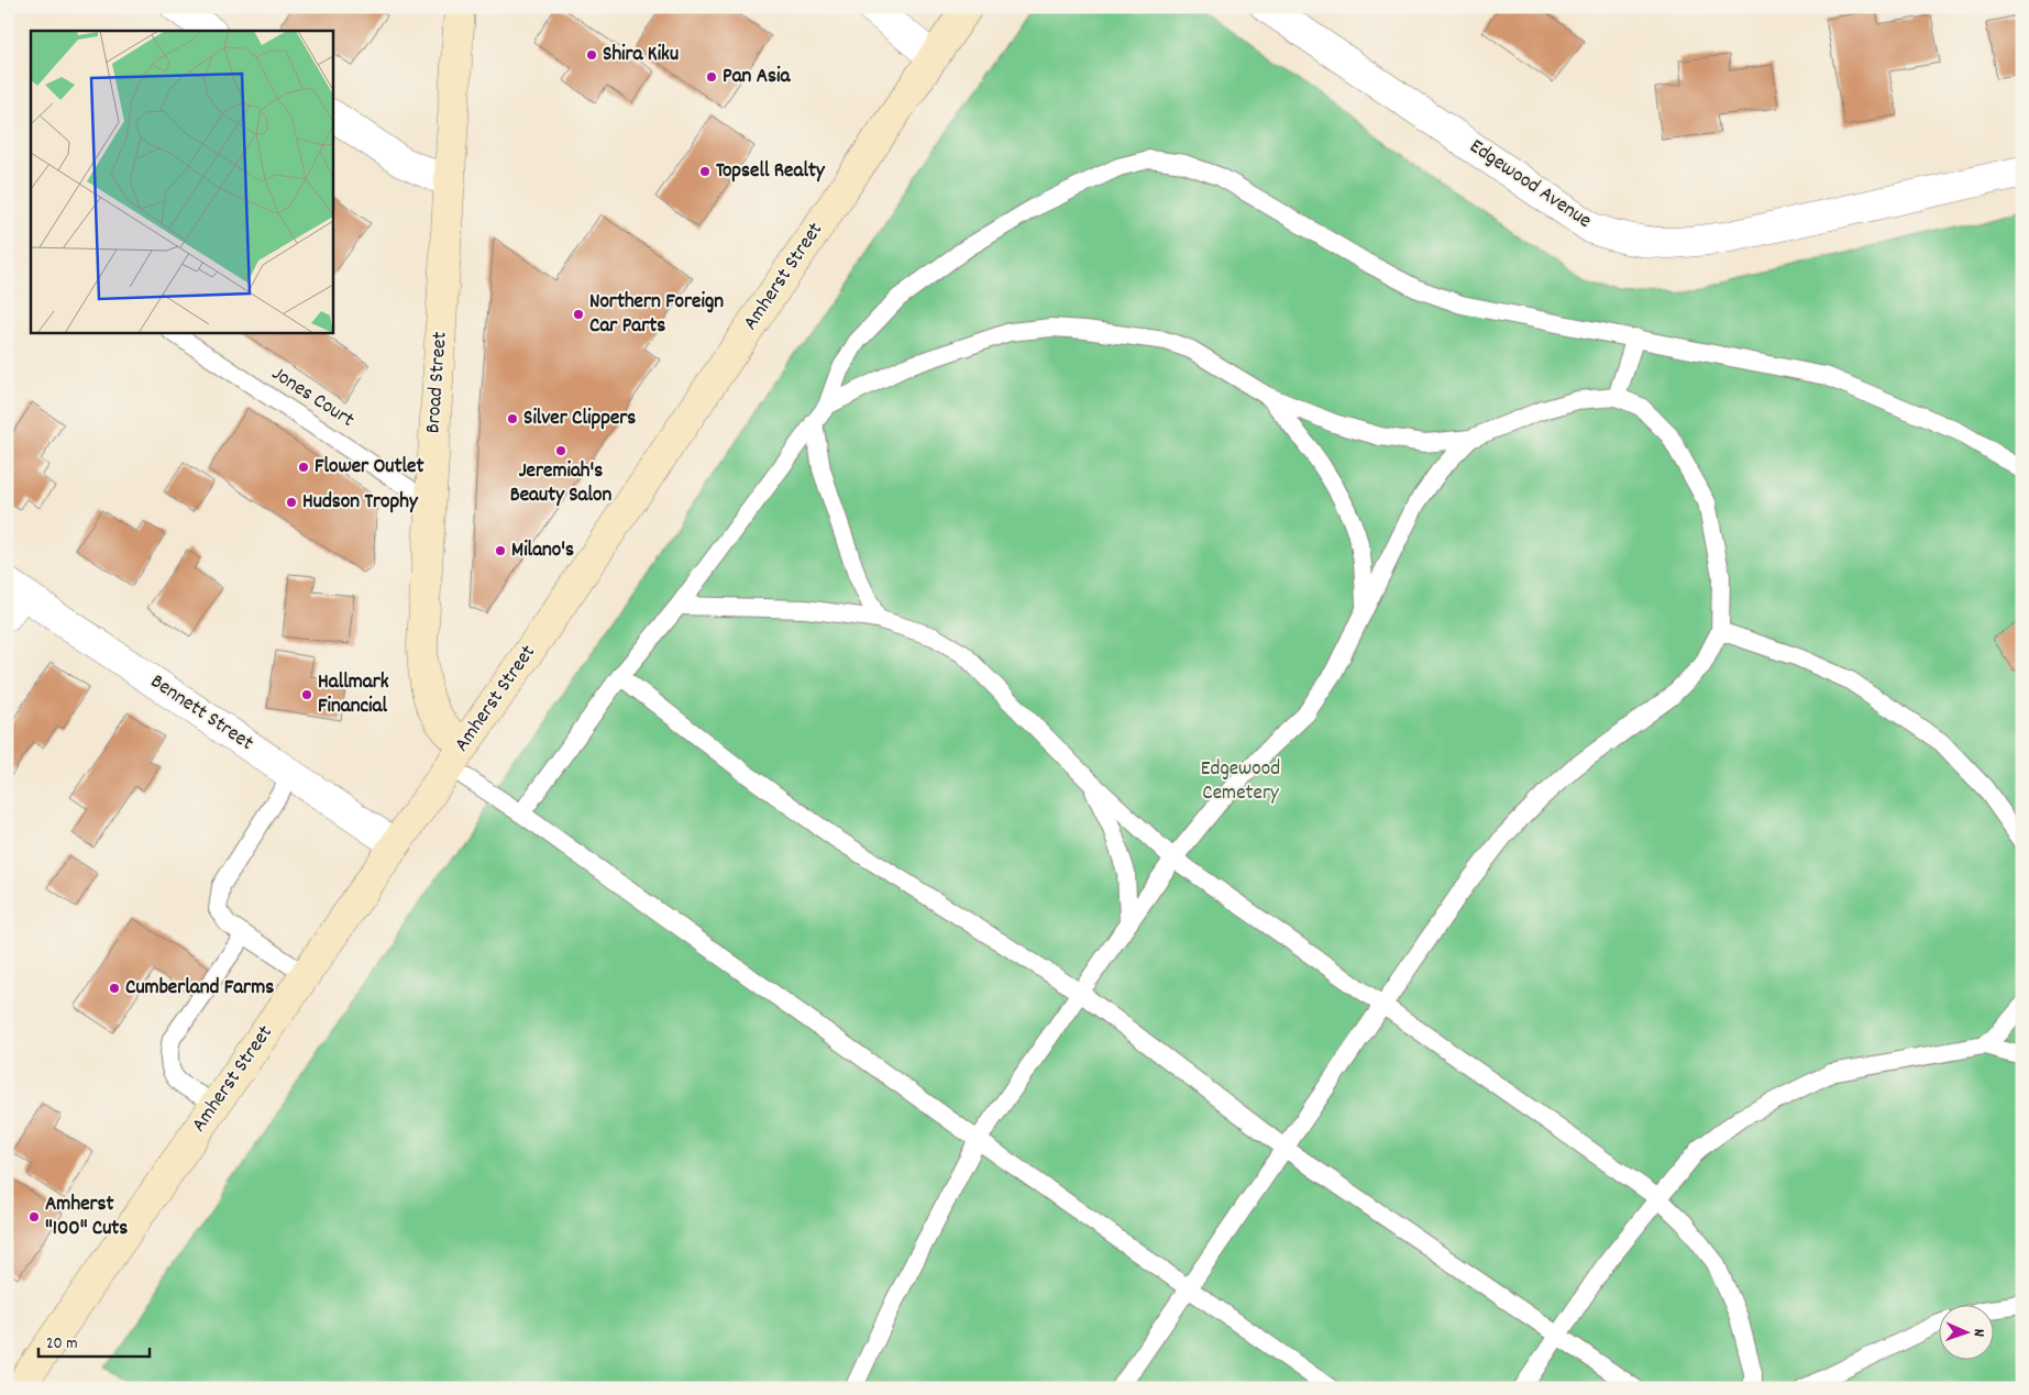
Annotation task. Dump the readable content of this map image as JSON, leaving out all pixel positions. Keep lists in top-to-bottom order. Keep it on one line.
{"streets":{"main road":["Amherst Street","Broad Street"],"street":["Edgewood Avenue","Bennett Street"],"lane":["Jones Court"]},"crossings":[["Amherst Street","Broad Street"],["Amherst Street","Bennett Street"],["Broad Street","Jones Court"]],"parks":["Edgewood Cemetery"],"places":["Shira Kiku","Pan Asia","Topsell Realty","Northern Foreign Car Parts","Silver Clippers","Jeremiah's Beauty Salon","Flower Outlet","Hudson Trophy","Milano's","Hallmark Financial","Cumberland Farms","Amherst \"100\" Cuts"],"scale_bar":"20 m","north":"right"}
